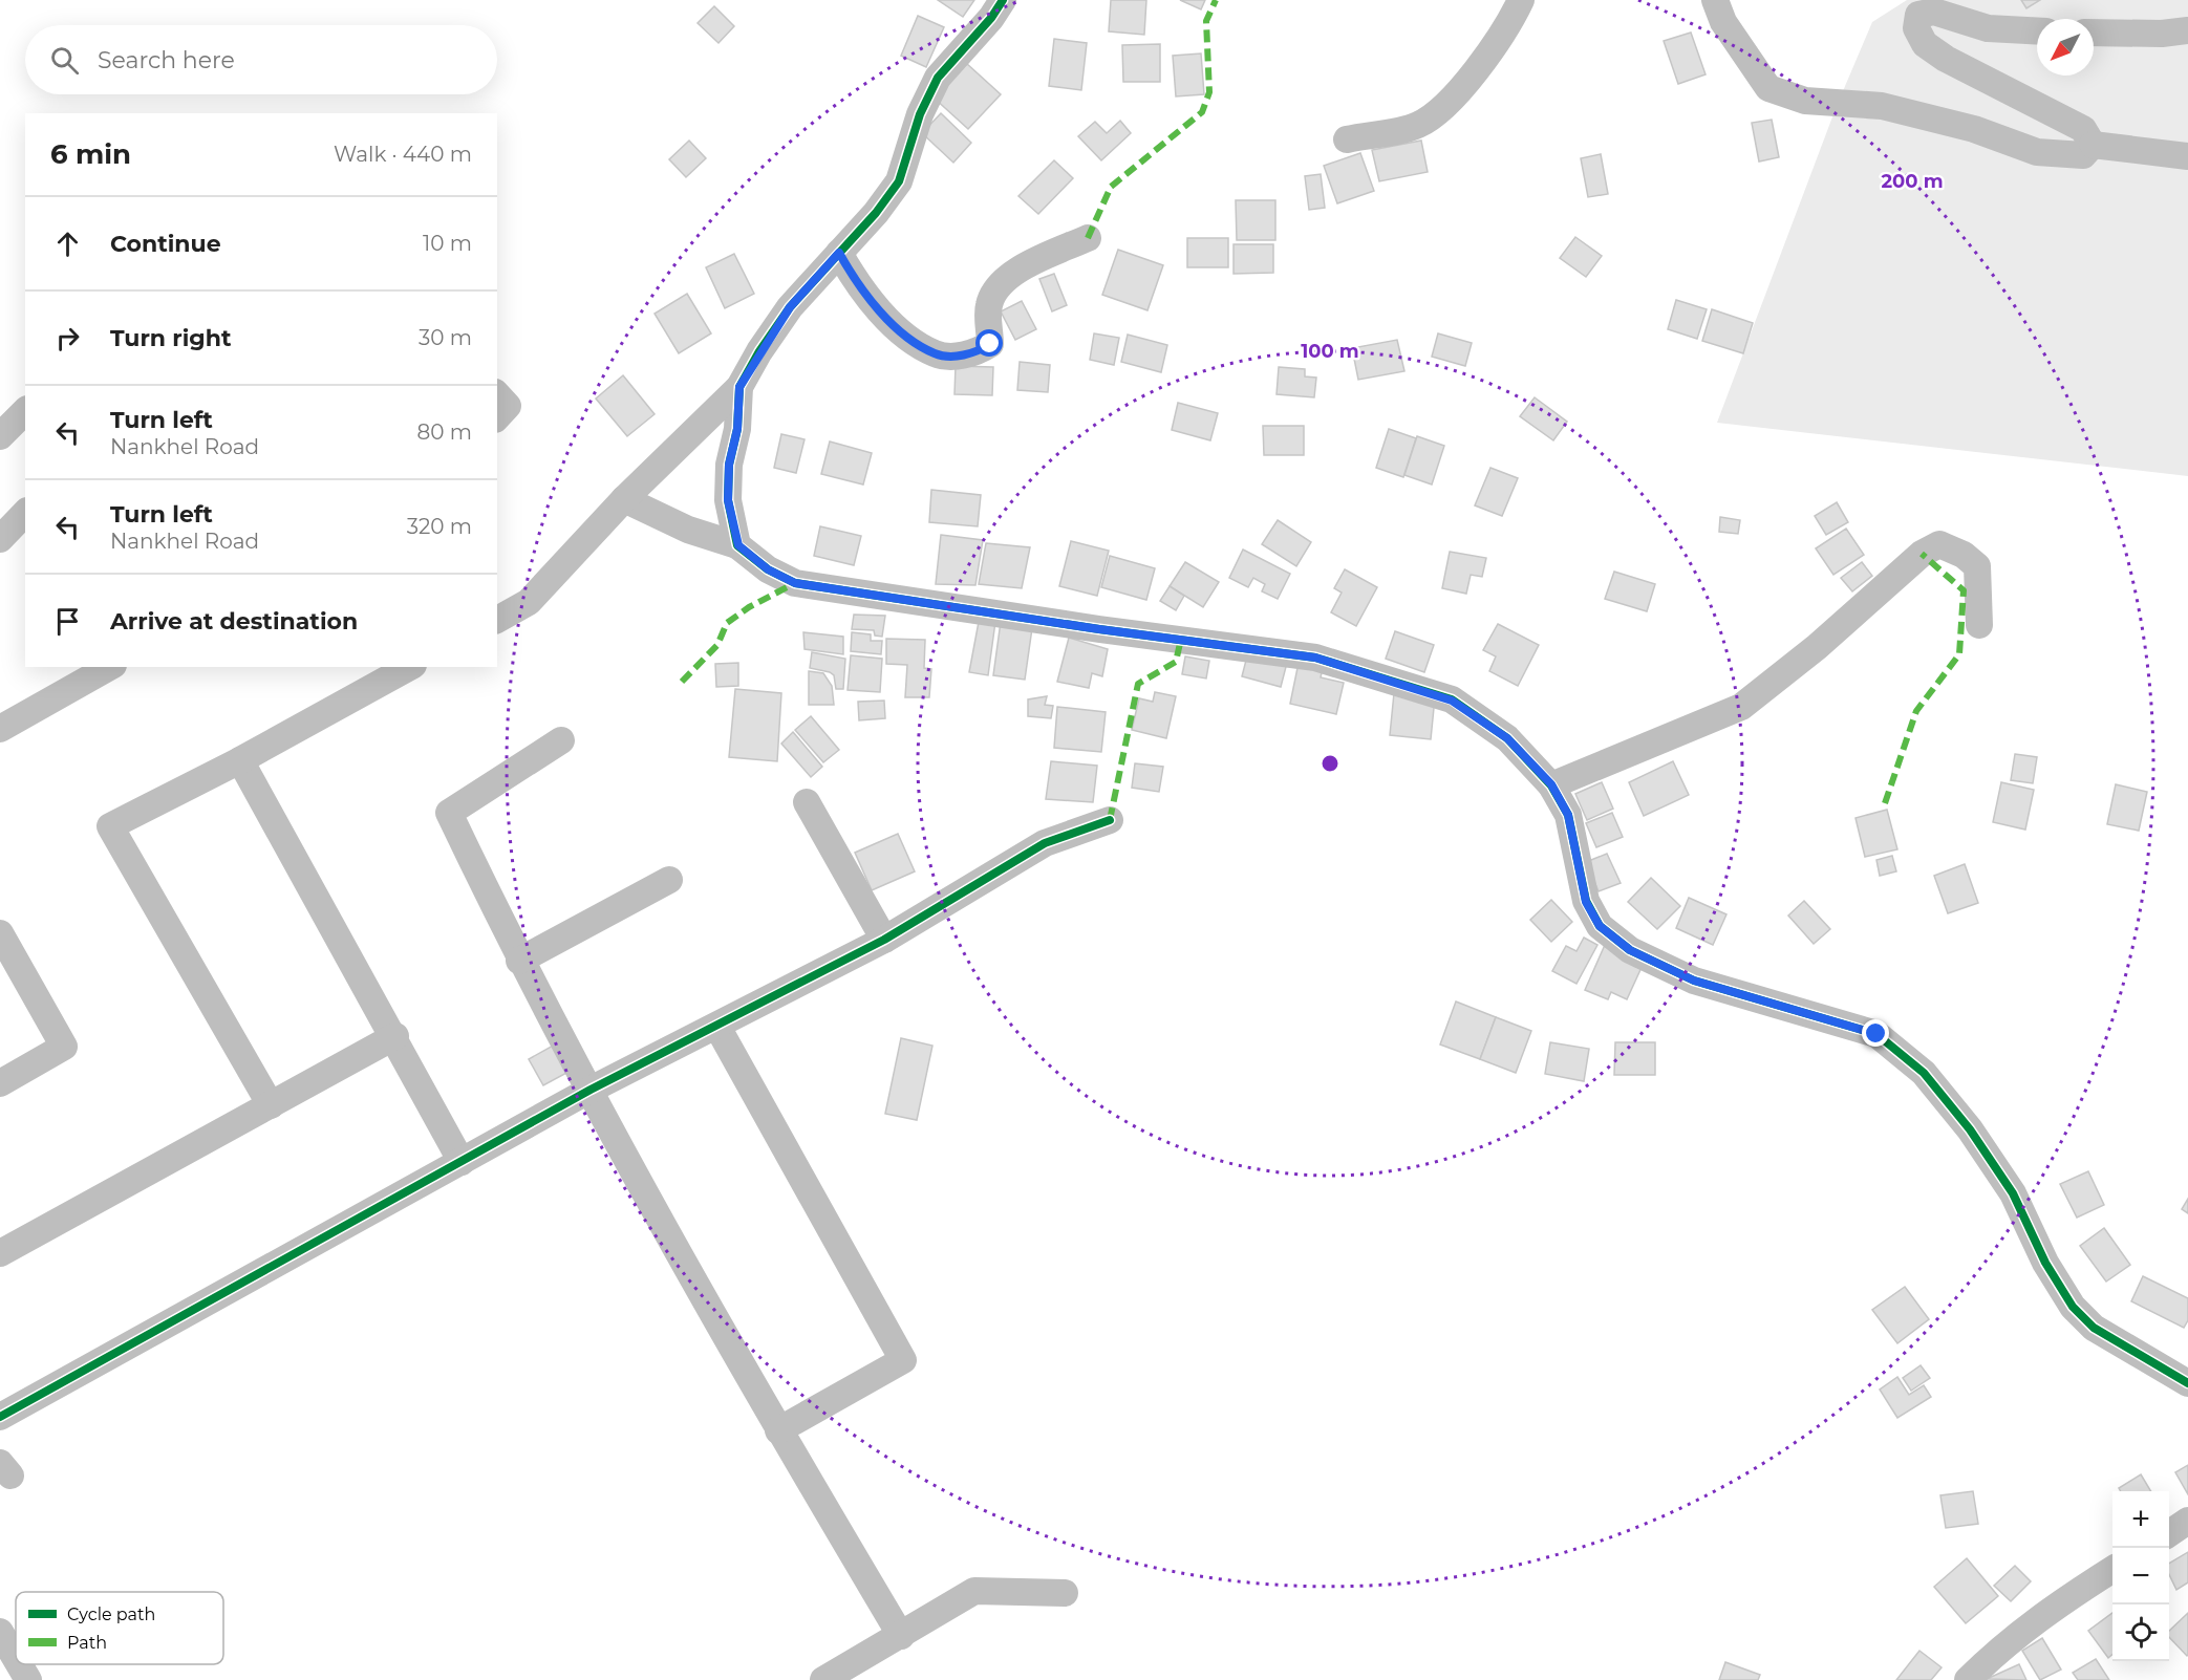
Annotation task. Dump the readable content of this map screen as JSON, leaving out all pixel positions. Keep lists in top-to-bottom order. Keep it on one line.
{"legend":["Cycle path","Path"],"north":"bottom left","page":{"search":"Search here","heading":["6 min","Walk · 440 m"],"list":[["Continue","10 m"],["Turn right","30 m"],["Turn left","Nankhel Road","80 m"],["Turn left","Nankhel Road","320 m"],"Arrive at destination"],"map_buttons":["+","−"]},"rings":["200 m","100 m"]}
